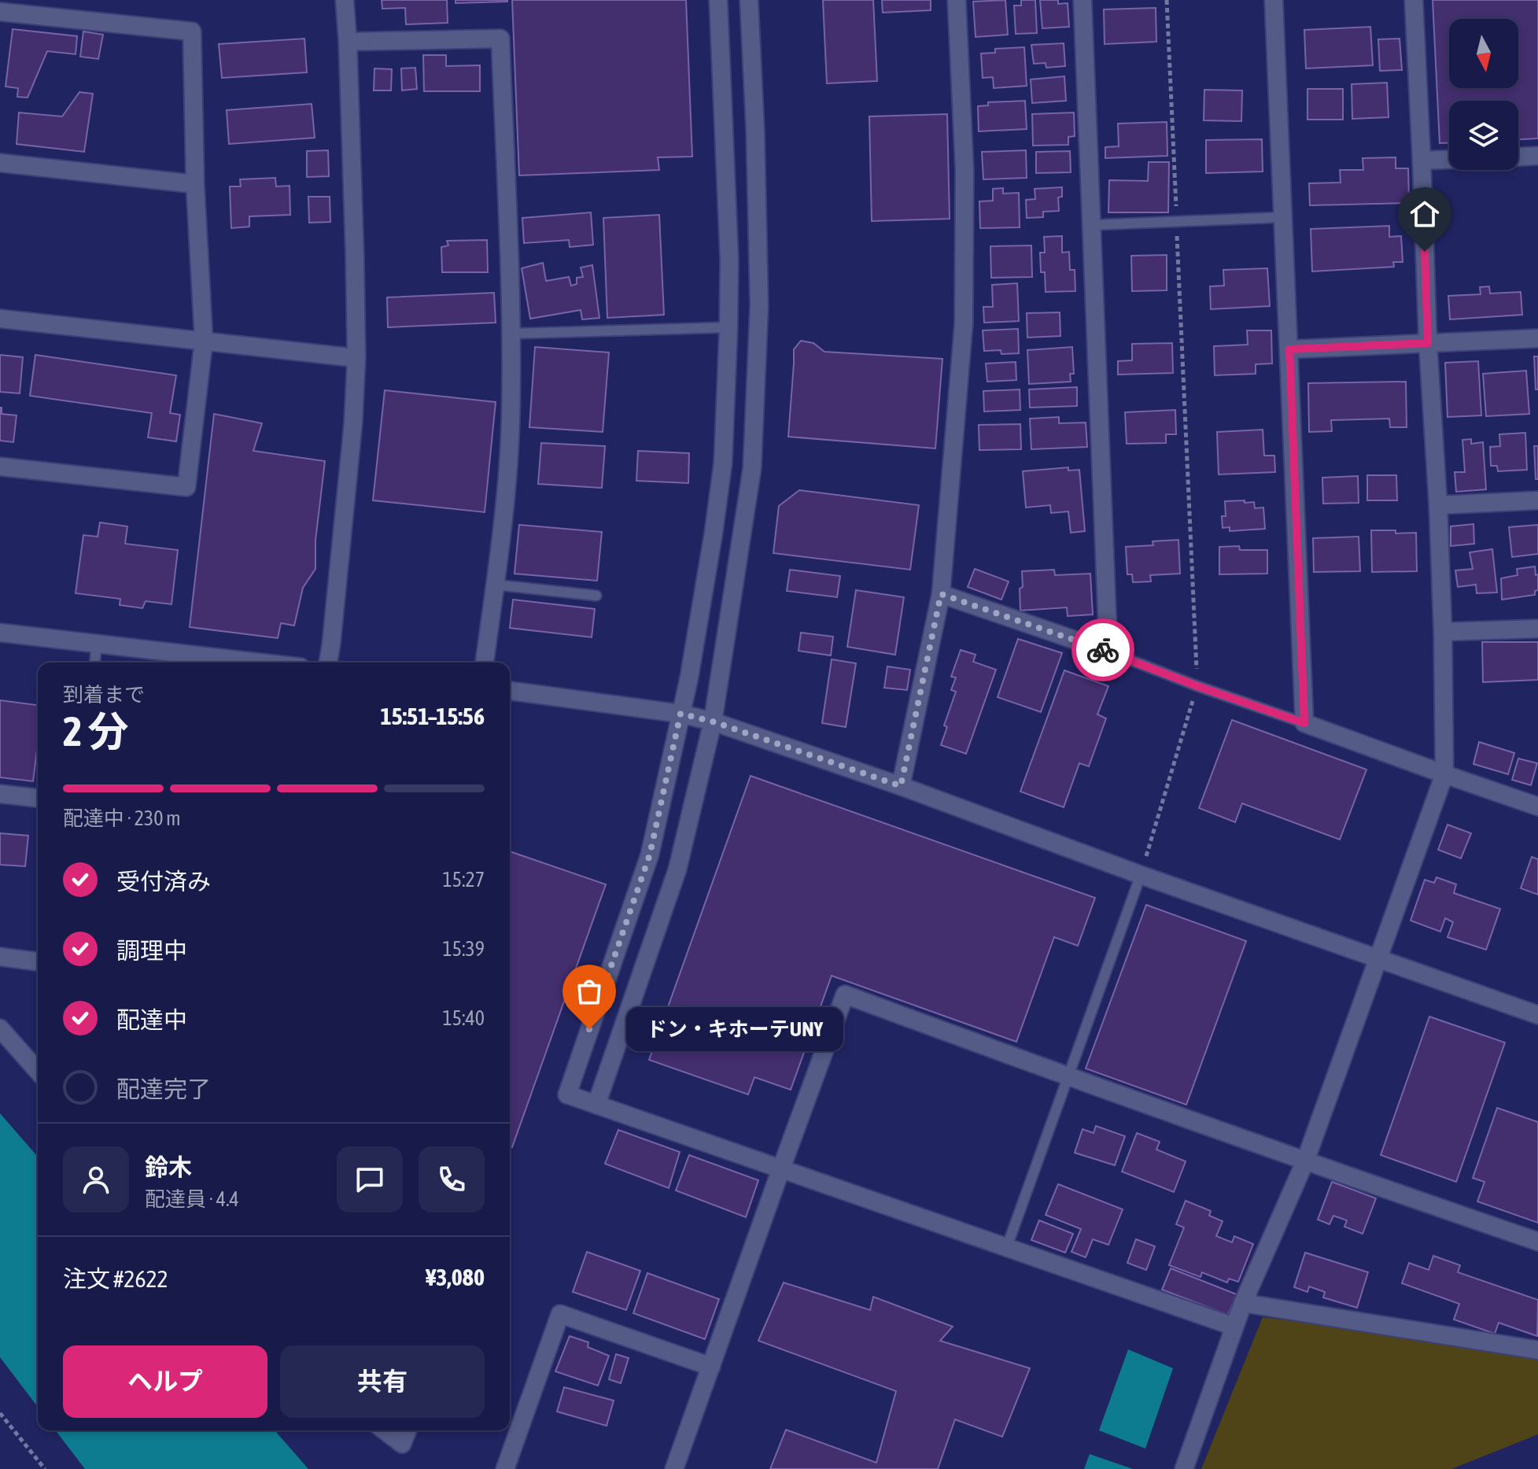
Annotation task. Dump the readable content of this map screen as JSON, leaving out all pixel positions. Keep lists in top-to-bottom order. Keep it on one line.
{"places":["ドン・キホーテUNY"],"north":"bottom","page":{"heading":["2 分","到着まで","15:51–15:56"],"panel":["鈴木","配達員 · 4.4","注文 #2622","¥3,080"],"bar":"配達中 · 230 m","list":[["受付済み","15:27"],["調理中","15:39"],["配達中","15:40"],"配達完了"],"bubble":"ドン・キホーテUNY","buttons":["ヘルプ","共有"]}}
